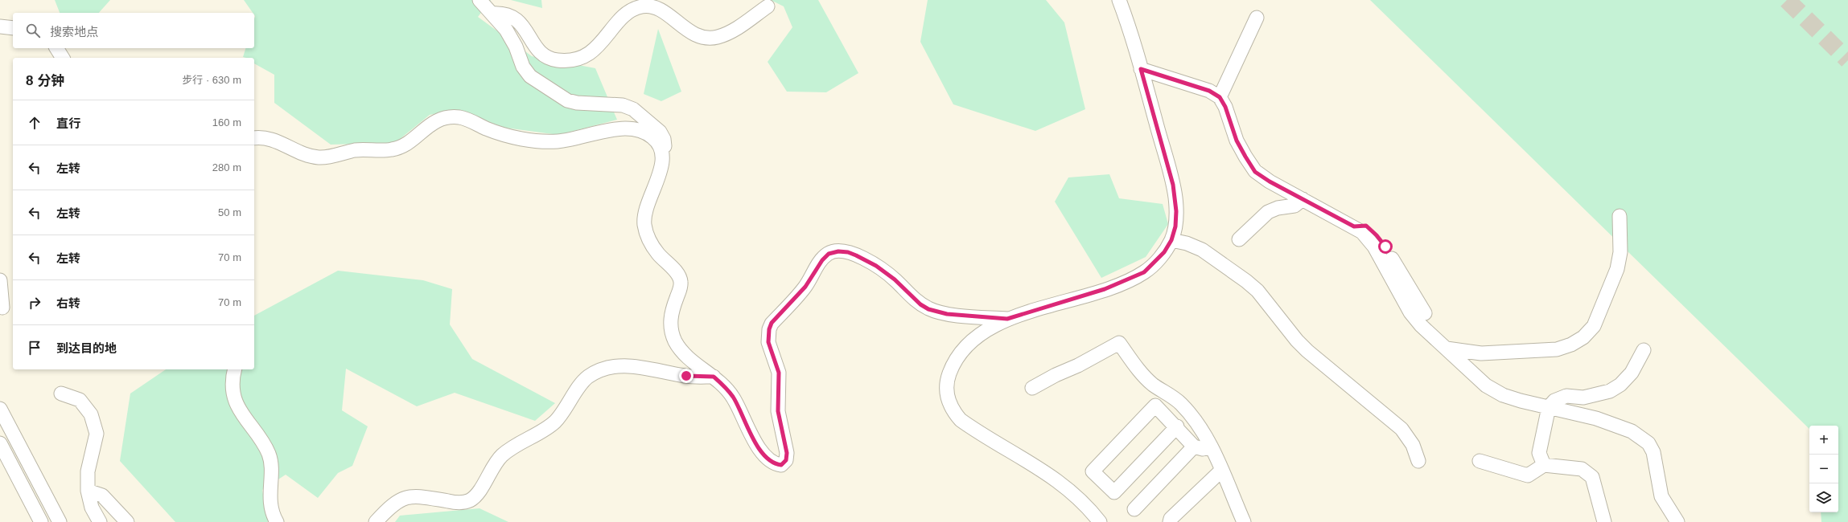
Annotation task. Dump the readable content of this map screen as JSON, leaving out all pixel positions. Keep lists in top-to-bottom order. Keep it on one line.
{"page":{"search":"搜索地点","heading":["8 分钟","步行 · 630 m"],"list":[["直行","160 m"],["左转","280 m"],["左转","50 m"],["左转","70 m"],["右转","70 m"],"到达目的地"],"map_buttons":["+","−"]}}
